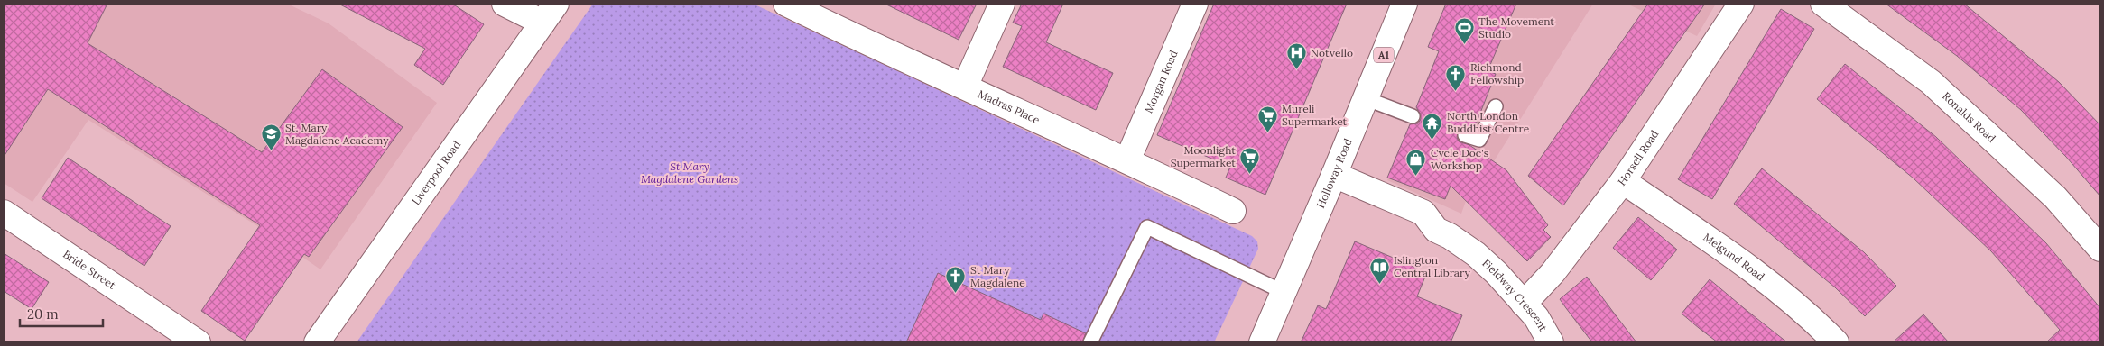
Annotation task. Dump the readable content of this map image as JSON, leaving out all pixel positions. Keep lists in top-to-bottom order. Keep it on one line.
{"streets":{"main road":["A1","Morgan Road","Madras Place","Ronalds Road","Horsell Road","Liverpool Road","Holloway Road","Melgund Road","Bride Street","Fieldway Crescent"]},"crossings":[["Morgan Road","Madras Place"],["Horsell Road","Melgund Road"],["Horsell Road","Fieldway Crescent"],["Holloway Road","Fieldway Crescent"]],"parks":["St Mary Magdalene Gardens"],"places":{"sports":["The Movement Studio"],"hospital":["Notvello"],"church":["Richmond Fellowship","St Mary Magdalene"],"supermarket":["Mureli Supermarket","Moonlight Supermarket"],"temple":["North London Buddhist Centre"],"school or university":["St. Mary Magdalene Academy"],"shop":["Cycle Doc's Workshop"],"library":["Islington Central Library"]},"scale_bar":"20 m"}
